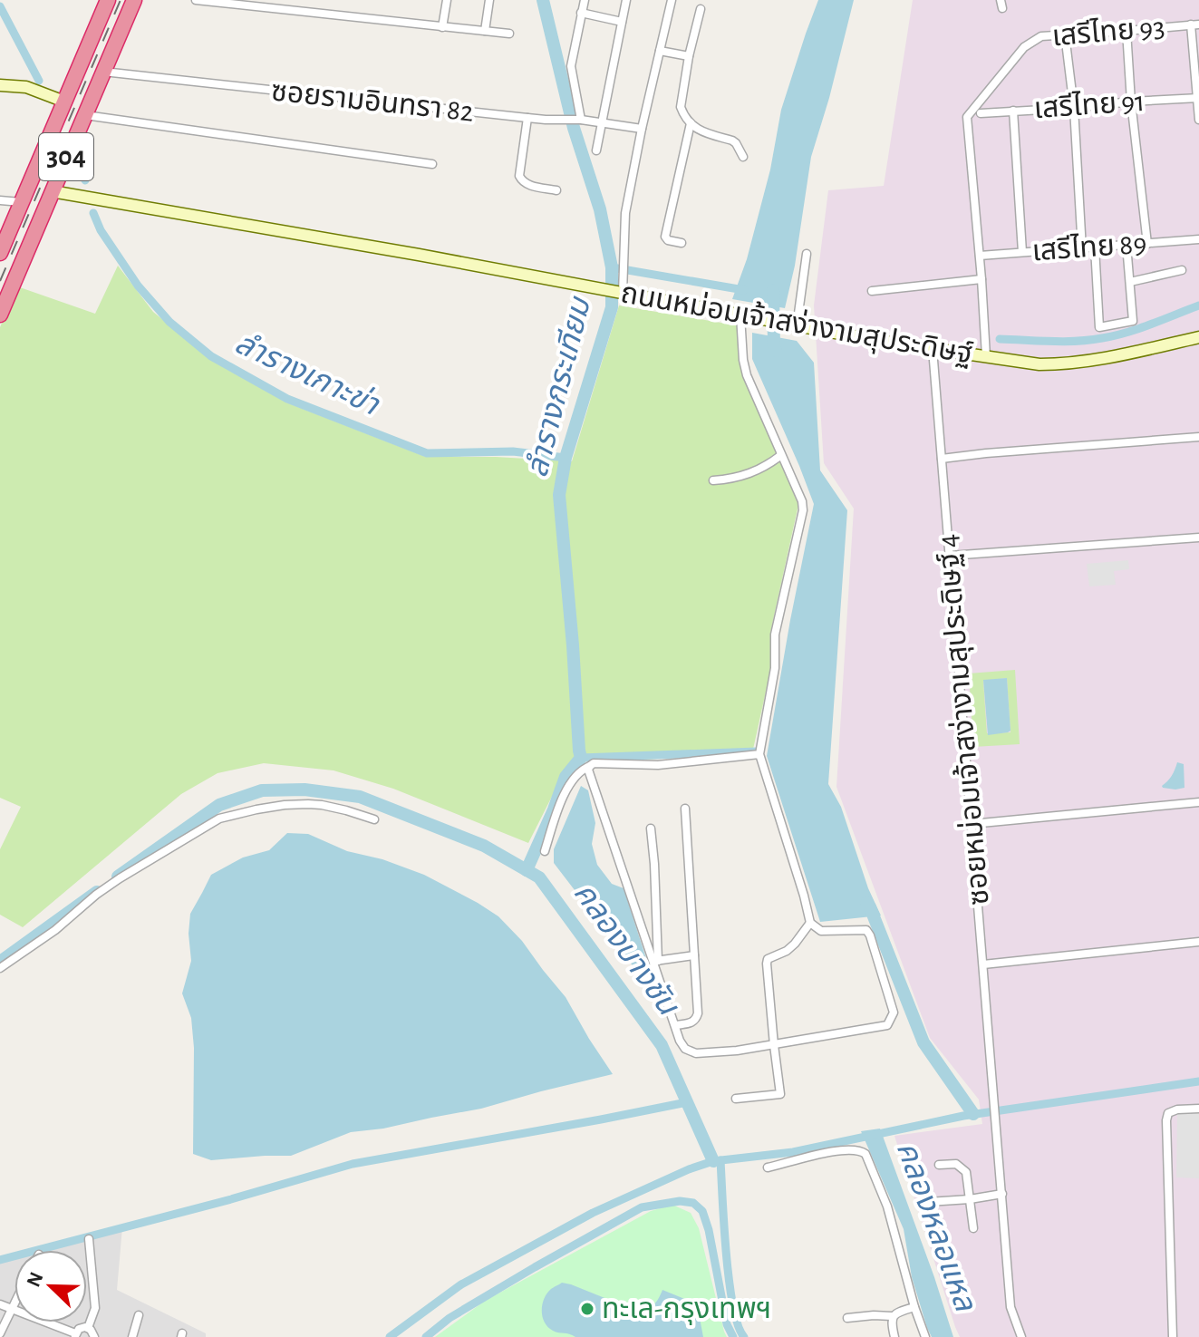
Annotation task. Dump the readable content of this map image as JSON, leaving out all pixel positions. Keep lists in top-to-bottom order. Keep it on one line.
{"streets":{"highway":["304"],"street":["เสรีไทย 93","ซอยรามอินทรา 82","เสรีไทย 91","เสรีไทย 89","ถนนหม่อมเจ้าสง่างามสุประดิษฐ์","ซอยหม่อมเจ้าสง่างามสุประดิษฐ์ 4"]},"crossings":[["เสรีไทย 93","เสรีไทย 89"],["ซอยรามอินทรา 82","304"],["304","ถนนหม่อมเจ้าสง่างามสุประดิษฐ์"],["ถนนหม่อมเจ้าสง่างามสุประดิษฐ์","ซอยหม่อมเจ้าสง่างามสุประดิษฐ์ 4"]],"water":["ลำรางเกาะข่า","ลำรางกระเทียม","คลองบางชัน","คลองหลอแหล"],"places":["ทะเล-กรุงเทพฯ"],"north":"top left"}
